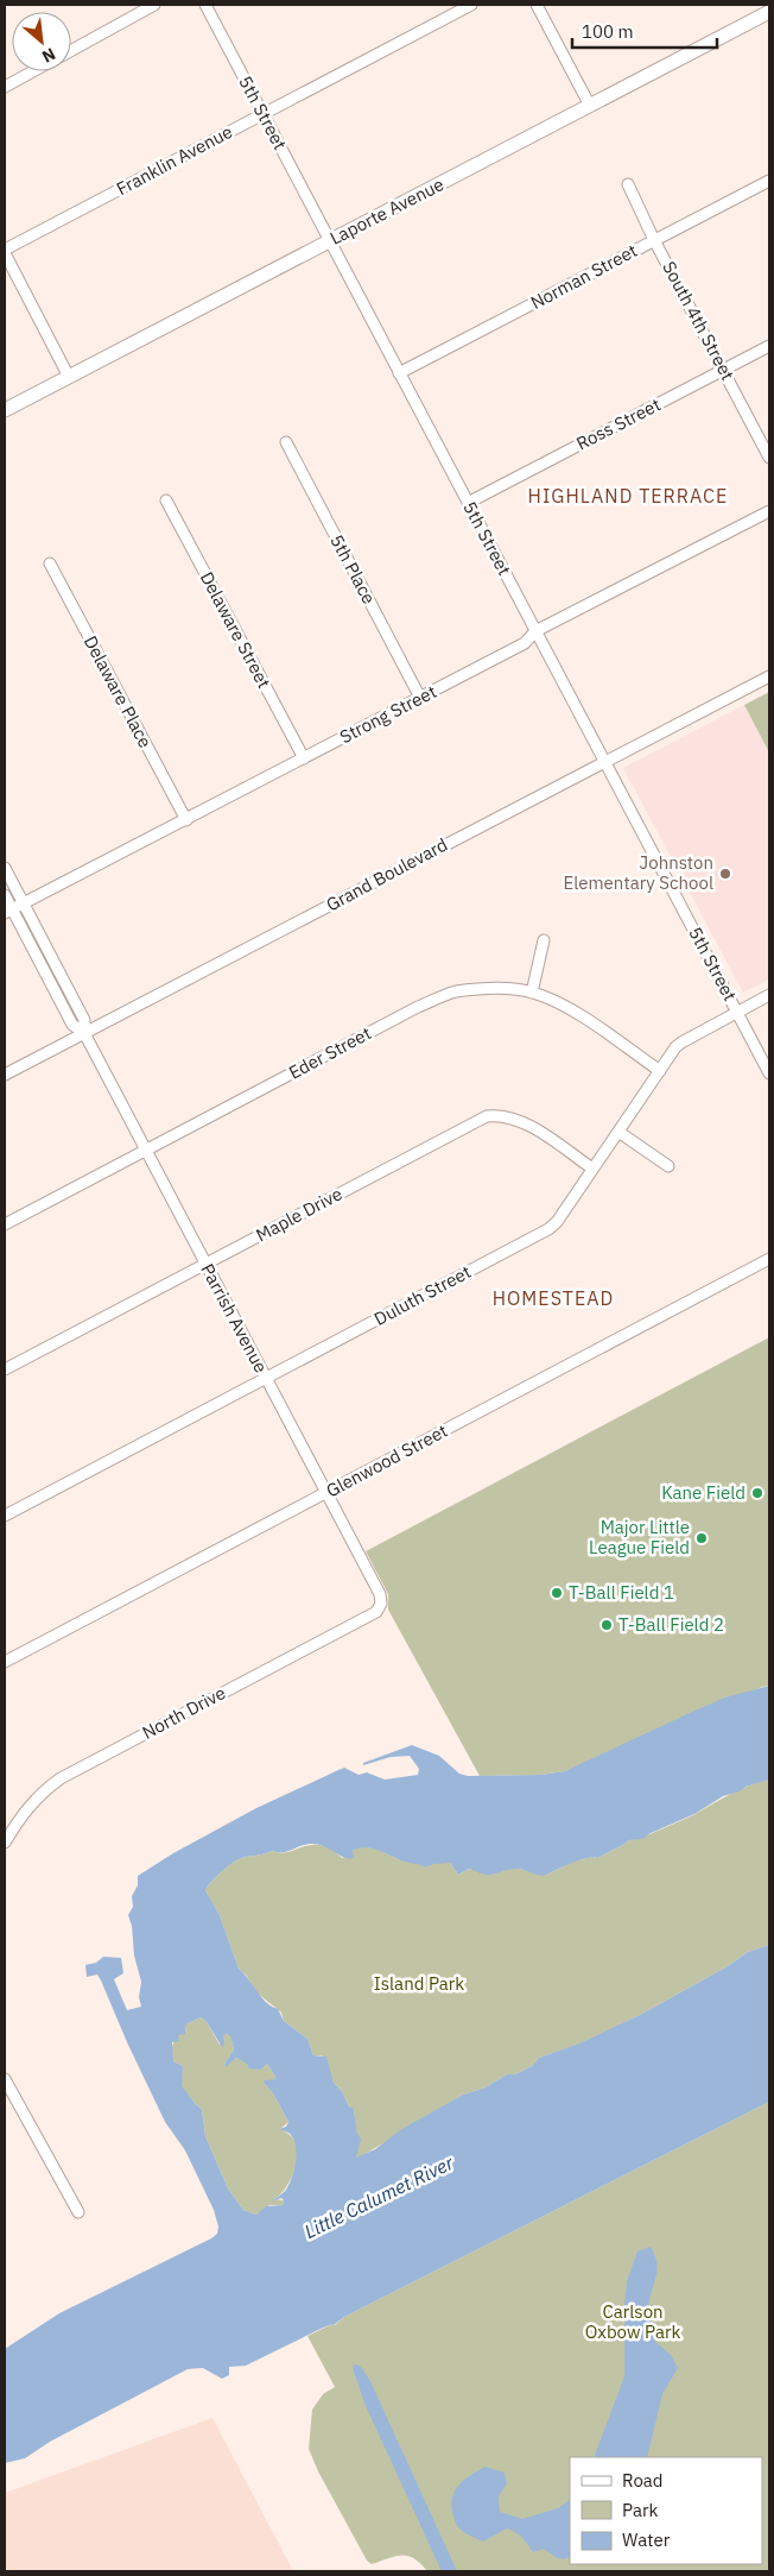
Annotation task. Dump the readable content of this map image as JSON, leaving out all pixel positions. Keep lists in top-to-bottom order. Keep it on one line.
{"streets":{"street":["5th Street","Franklin Avenue","Laporte Avenue","Norman Street","South 4th Street","Ross Street","5th Place","Delaware Street","Delaware Place","Strong Street","Grand Boulevard","Eder Street","Maple Drive","Duluth Street","Parrish Avenue","Glenwood Street","North Drive"]},"crossings":[["5th Street","Franklin Avenue"],["5th Street","Laporte Avenue"],["5th Street","Norman Street"],["5th Street","Ross Street"],["5th Street","Strong Street"],["5th Street","Grand Boulevard"],["5th Street","Duluth Street"],["Norman Street","South 4th Street"],["South 4th Street","Ross Street"],["5th Place","Strong Street"],["Delaware Street","Strong Street"],["Delaware Place","Strong Street"],["Strong Street","Parrish Avenue"],["Grand Boulevard","Parrish Avenue"],["Eder Street","Duluth Street"],["Eder Street","Parrish Avenue"],["Maple Drive","Duluth Street"],["Maple Drive","Parrish Avenue"],["Duluth Street","Parrish Avenue"],["Parrish Avenue","Glenwood Street"],["Parrish Avenue","North Drive"]],"districts":["HIGHLAND TERRACE","HOMESTEAD"],"water":["Little Calumet River"],"parks":["Island Park","Carlson Oxbow Park"],"places":["Johnston Elementary School","Kane Field","Major Little League Field","T-Ball Field 1","T-Ball Field 2"],"legend":["Road","Park","Water"],"scale_bar":"100 m","north":"bottom right"}
